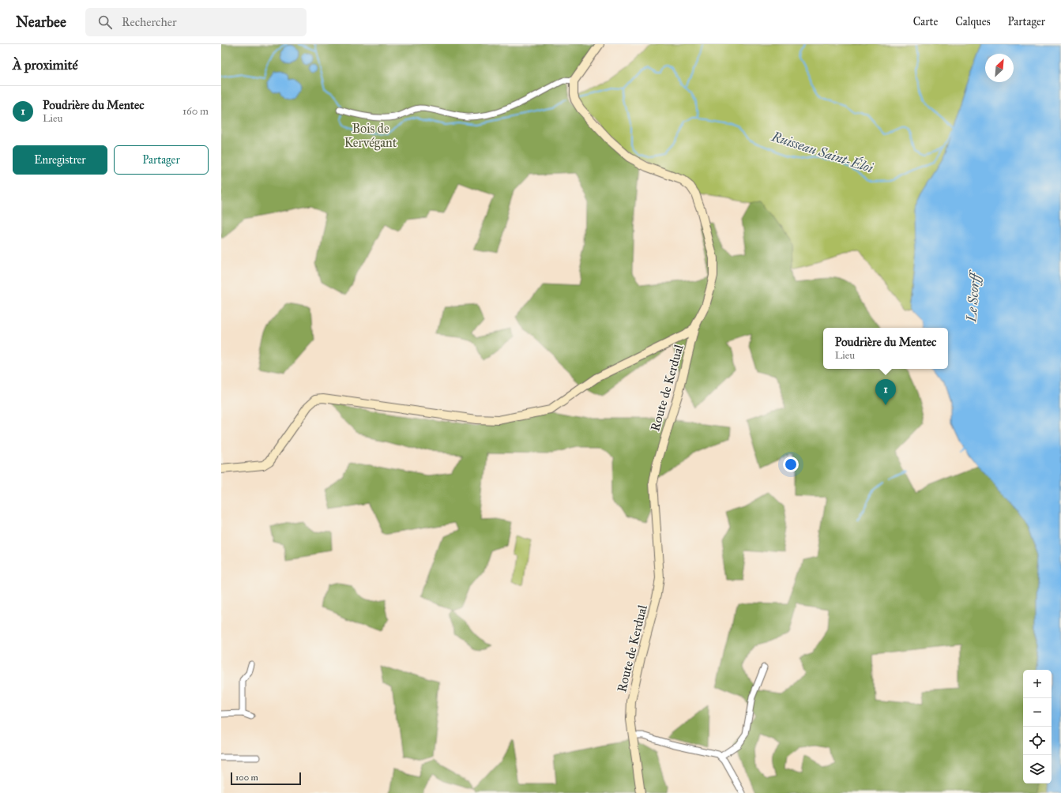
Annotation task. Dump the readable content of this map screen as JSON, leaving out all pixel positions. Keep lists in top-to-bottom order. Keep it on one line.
{"streets":{"street":["Route de Kerdual"]},"water":["Ruisseau Saint-Éloi","Le Scorff"],"parks":["Bois de Kervégant"],"scale_bar":"100 m","north":"top right","page":{"header":"Nearbee","search":"Rechercher","nav":["Carte","Calques","Partager"],"heading":"À proximité","list":[{"mark":"1","name":"Poudrière du Mentec","note":"Lieu","value":"160 m"}],"buttons":["Enregistrer","Partager"],"popup":["Poudrière du Mentec","Lieu"],"pins":"1","map_buttons":["+","−"],"scale":"100 m"}}
